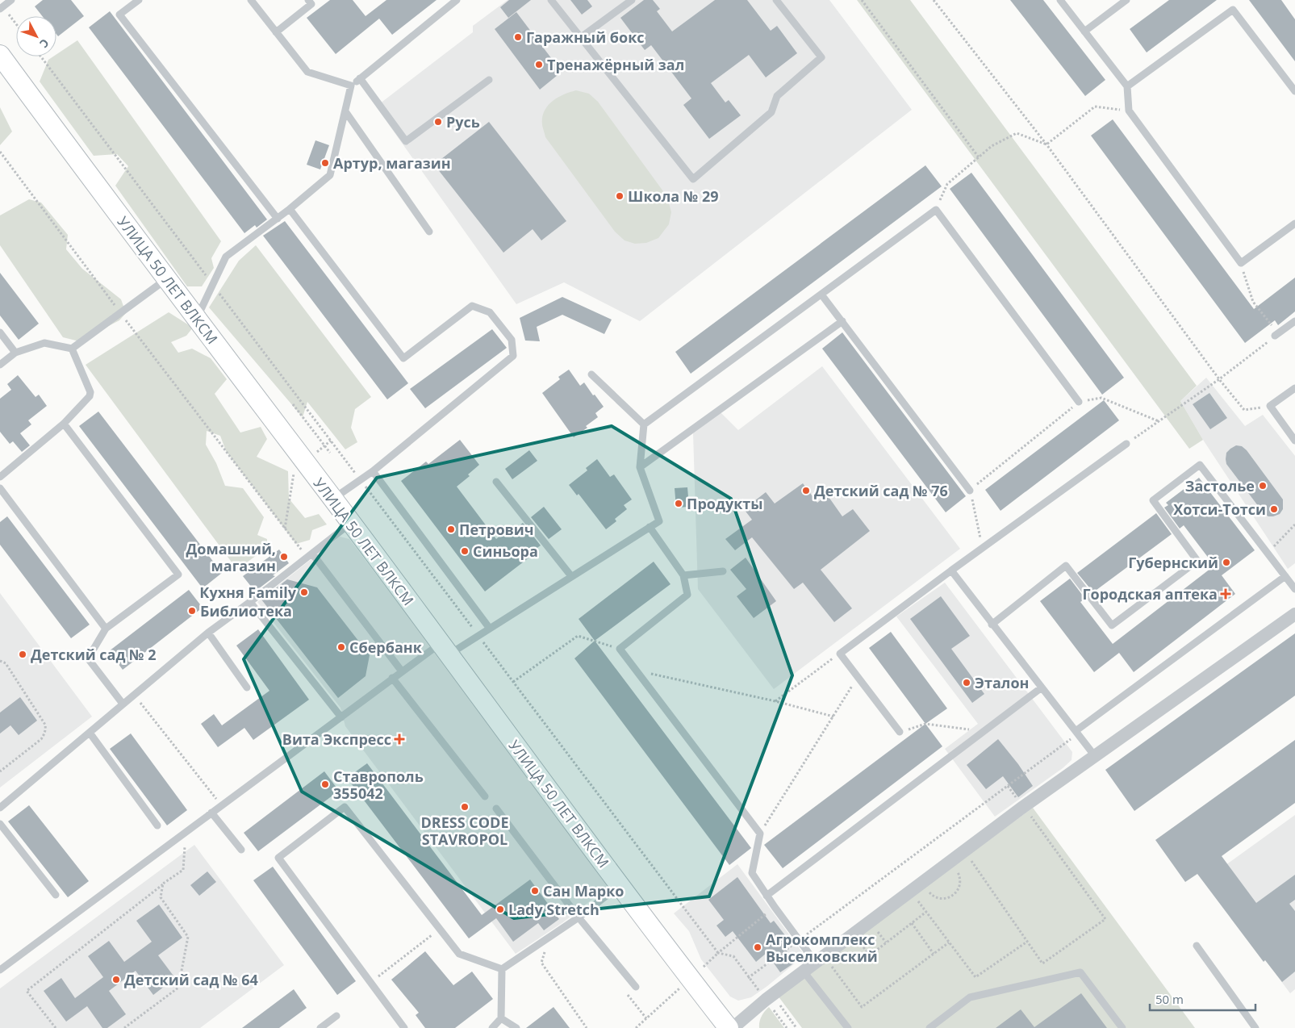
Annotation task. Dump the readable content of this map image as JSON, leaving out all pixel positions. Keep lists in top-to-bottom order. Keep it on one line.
{"streets":{"street":["УЛИЦА 50 ЛЕТ ВЛКСМ"]},"places":{"other":["Гаражный бокс","Тренажёрный зал","Русь","Артур, магазин","Школа № 29","Застолье","Детский сад № 76","Продукты","Хотси-Тотси","Петрович","Синьора","Домашний, магазин","Губернский","Кухня Family","Библиотека","Сбербанк","Детский сад № 2","Эталон","Ставрополь 355042","DRESS CODE STAVROPOL","Сан Марко","Lady Stretch","Агрокомплекс Выселковский","Детский сад № 64"],"health":["Городская аптека","Вита Экспресс"]},"scale_bar":"50 m","north":"bottom right"}
